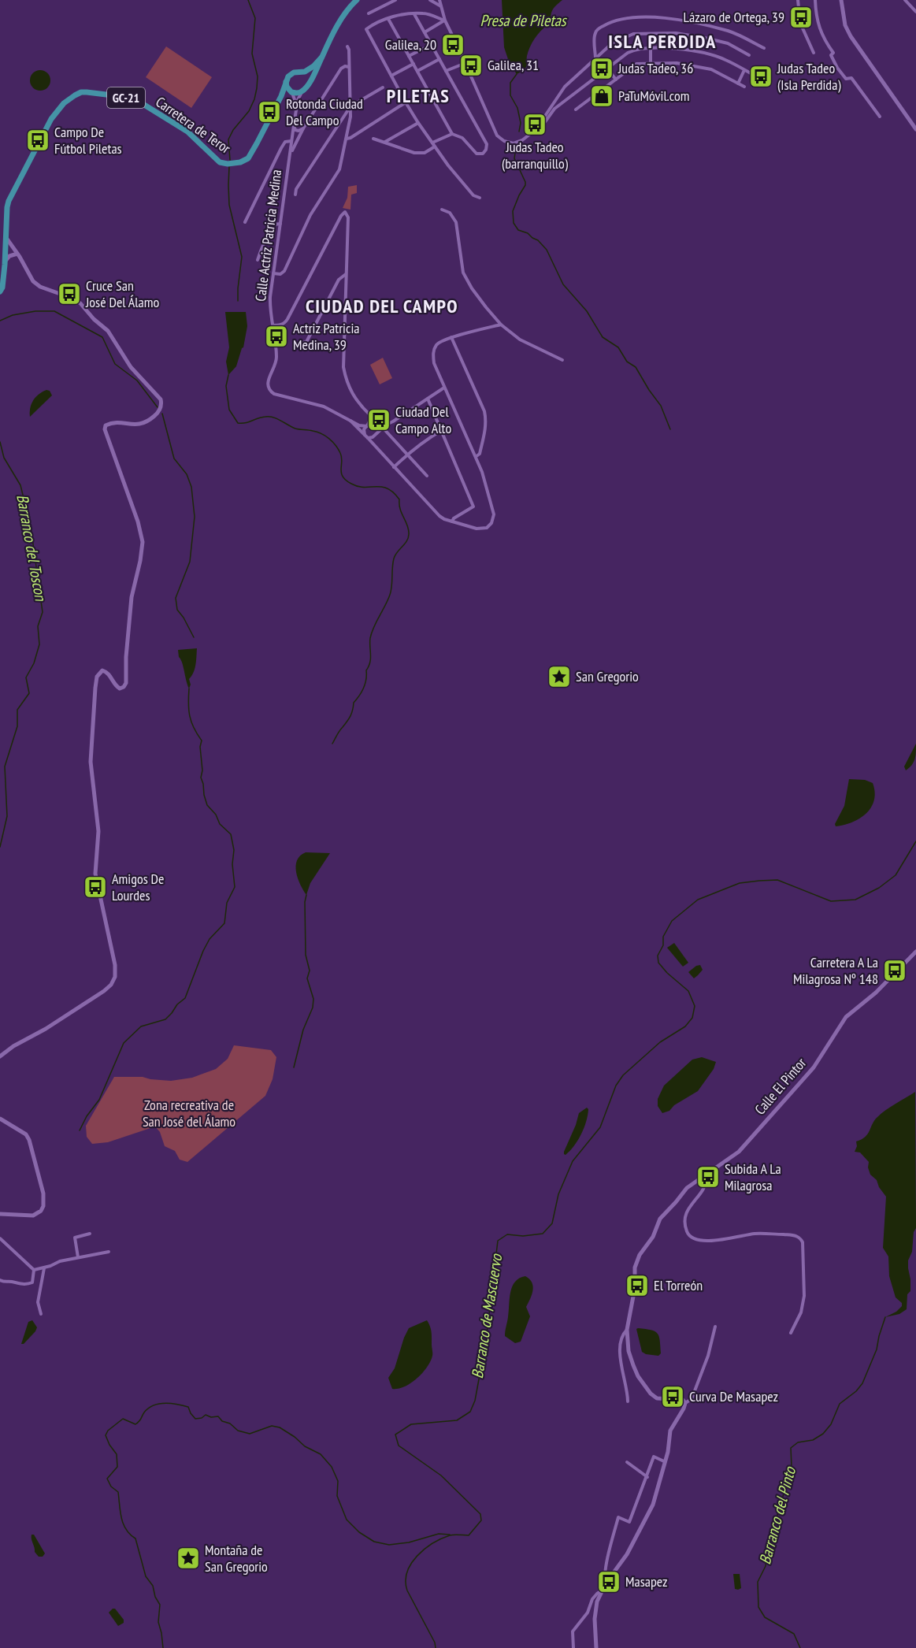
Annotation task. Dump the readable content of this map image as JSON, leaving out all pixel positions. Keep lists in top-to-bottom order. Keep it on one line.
{"streets":{"main road":["GC-21","Carretera de Teror"],"street":["Calle Actriz Patricia Medina","Calle El Pintor"]},"crossings":[["GC-21","Carretera de Teror"],["GC-21","Calle Actriz Patricia Medina"]],"districts":["ISLA PERDIDA","PILETAS","CIUDAD DEL CAMPO"],"water":["Presa de Piletas","Barranco del Toscon","Barranco de Mascuervo","Barranco del Pinto"],"parks":["Zona recreativa de San José del Álamo"],"places":{"bus stop":["Lázaro de Ortega, 39","Galilea, 20","Galilea, 31","Judas Tadeo, 36","Judas Tadeo (Isla Perdida)","Rotonda Ciudad Del Campo","Judas Tadeo (barranquillo)","Campo De Fútbol Piletas","Cruce San José Del Álamo","Actriz Patricia Medina, 39","Ciudad Del Campo Alto","Amigos De Lourdes","Carretera A La Milagrosa Nº 148","Subida A La Milagrosa","El Torreón","Curva De Masapez","Masapez"],"shop":["PaTuMóvil.com"],"place":["San Gregorio","Montaña de San Gregorio"]}}
